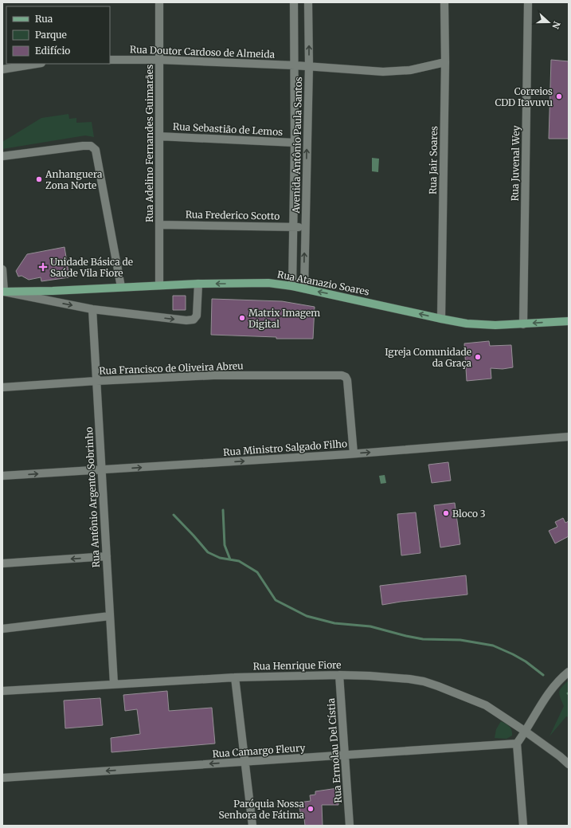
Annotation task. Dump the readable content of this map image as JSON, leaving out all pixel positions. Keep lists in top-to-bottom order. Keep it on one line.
{"streets":{"main road":["Rua Atanazio Soares"],"street":["Rua Doutor Cardoso de Almeida","Rua Sebastião de Lemos","Rua Adelino Fernandes Guimarães","Avenida Antônio Paula Santos","Rua Jair Soares","Rua Juvenal Wey","Rua Frederico Scotto","Rua Francisco de Oliveira Abreu","Rua Ministro Salgado Filho","Rua Antônio Argento Sobrinho","Rua Henrique Fiore","Rua Camargo Fleury","Rua Ermolau Del Cístia"]},"crossings":[["Rua Doutor Cardoso de Almeida","Rua Adelino Fernandes Guimarães"],["Rua Doutor Cardoso de Almeida","Avenida Antônio Paula Santos"],["Rua Doutor Cardoso de Almeida","Rua Jair Soares"],["Rua Sebastião de Lemos","Rua Adelino Fernandes Guimarães"],["Rua Sebastião de Lemos","Avenida Antônio Paula Santos"],["Rua Adelino Fernandes Guimarães","Rua Frederico Scotto"],["Rua Adelino Fernandes Guimarães","Rua Atanazio Soares"],["Avenida Antônio Paula Santos","Rua Frederico Scotto"],["Avenida Antônio Paula Santos","Rua Atanazio Soares"],["Rua Jair Soares","Rua Atanazio Soares"],["Rua Juvenal Wey","Rua Atanazio Soares"],["Rua Francisco de Oliveira Abreu","Rua Ministro Salgado Filho"],["Rua Francisco de Oliveira Abreu","Rua Antônio Argento Sobrinho"],["Rua Ministro Salgado Filho","Rua Antônio Argento Sobrinho"],["Rua Antônio Argento Sobrinho","Rua Henrique Fiore"],["Rua Henrique Fiore","Rua Ermolau Del Cístia"],["Rua Camargo Fleury","Rua Ermolau Del Cístia"]],"one_way":["Rua Atanazio Soares","Rua Ministro Salgado Filho","Rua Camargo Fleury"],"places":{"other":["Correios CDD Itavuvu","Anhanguera Zona Norte","Matrix Imagem Digital","Igreja Comunidade da Graça","Bloco 3","Paróquia Nossa Senhora de Fátima"],"health":["Unidade Básica de Saúde Vila Fiore"]},"legend":["Rua","Parque","Edifício"],"north":"right"}
